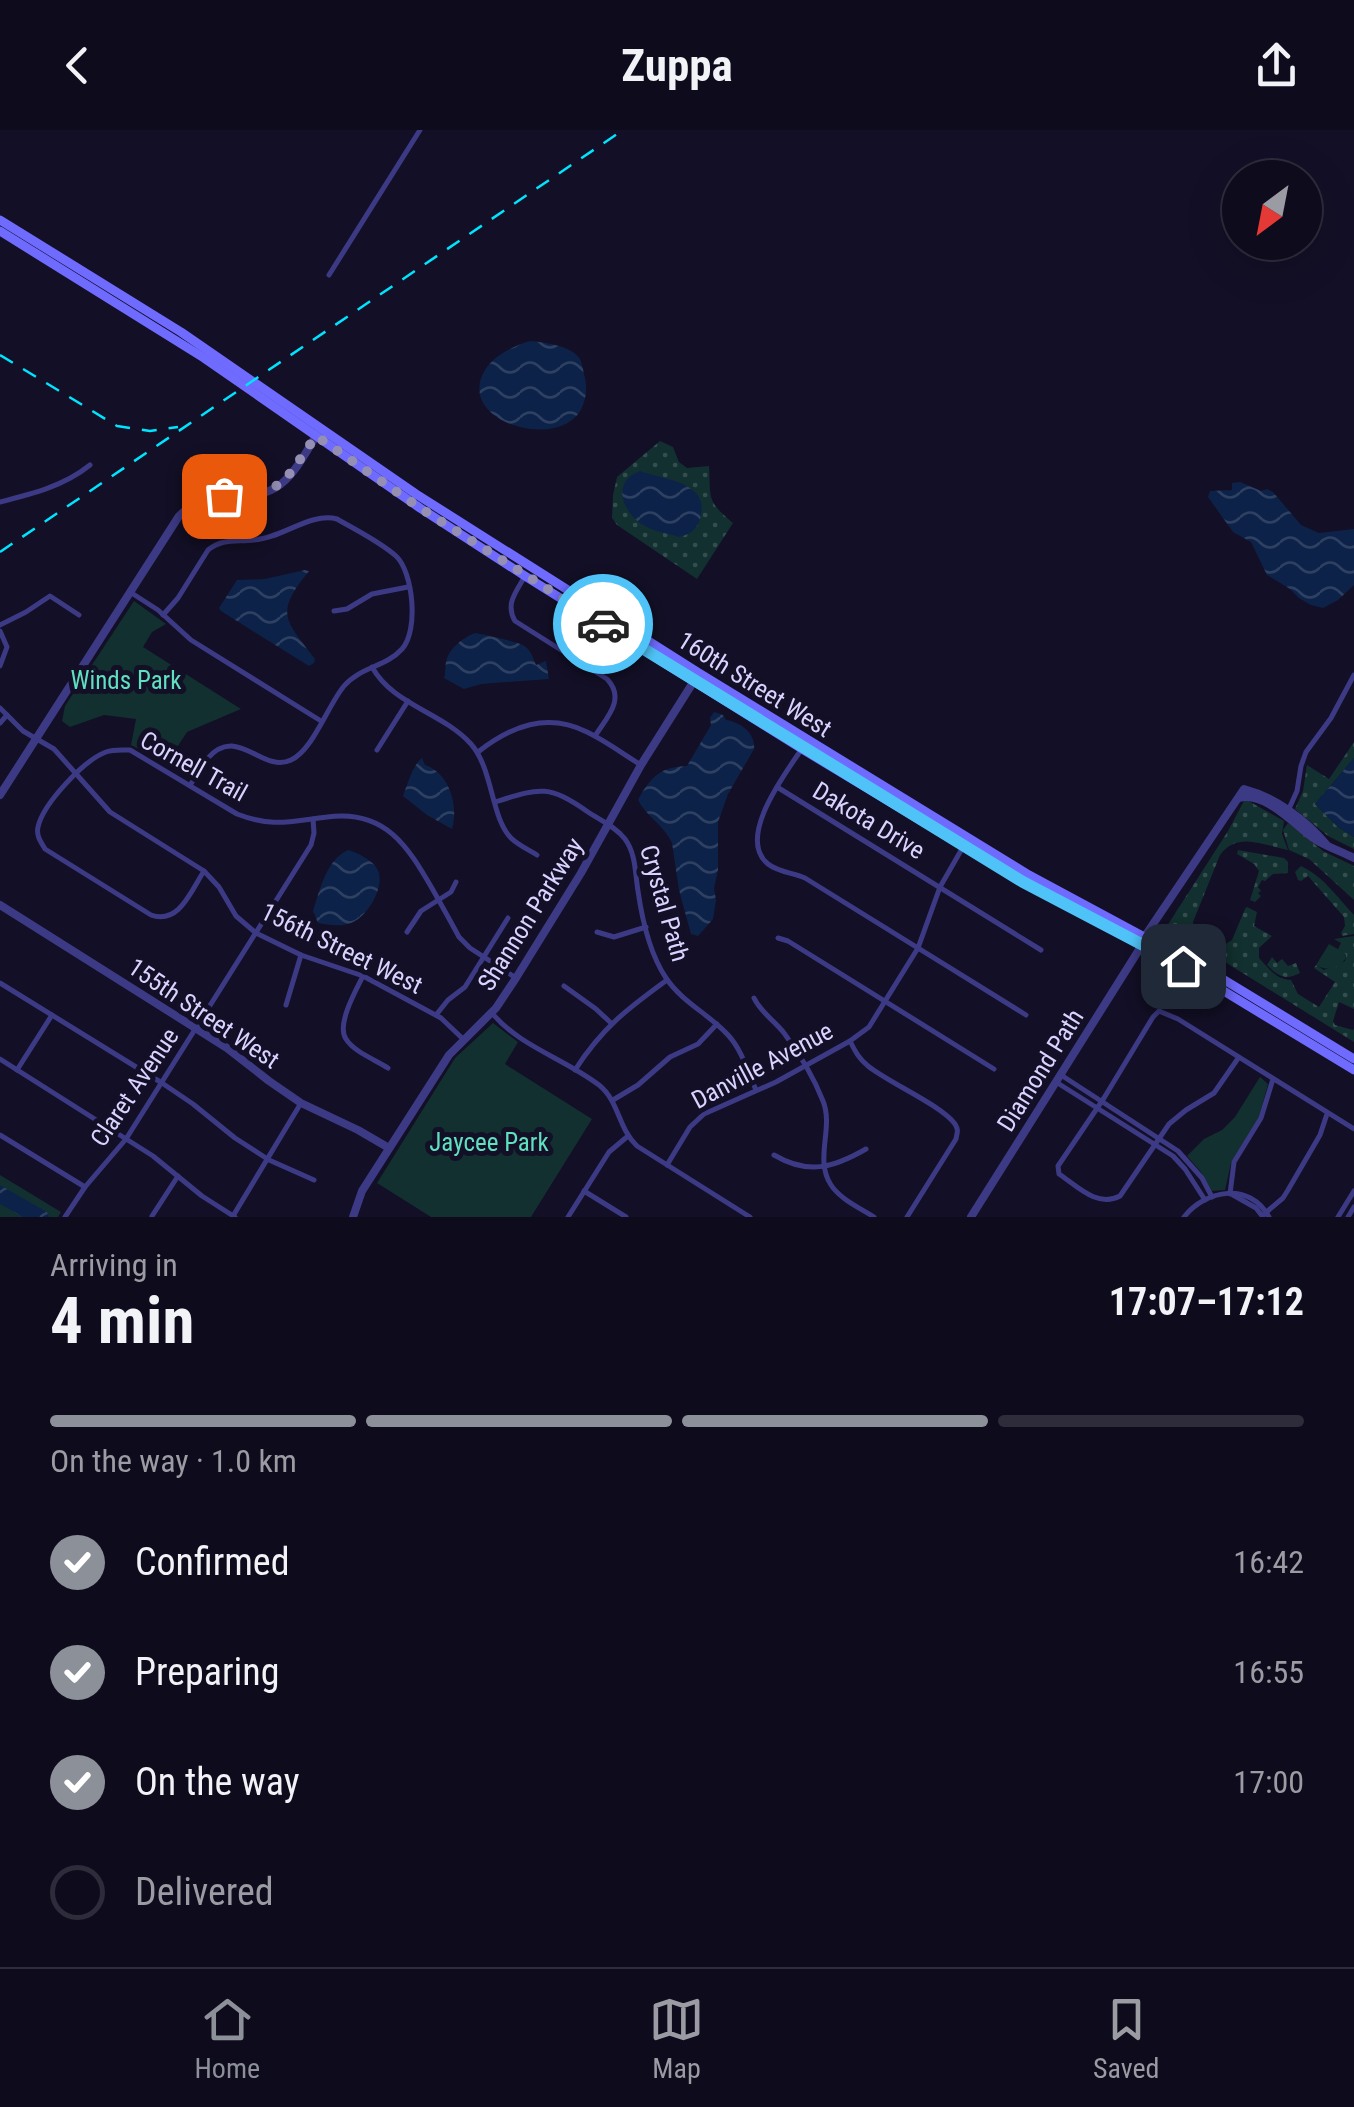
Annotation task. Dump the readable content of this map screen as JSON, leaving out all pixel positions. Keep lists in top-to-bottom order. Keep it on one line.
{"streets":{"main road":["160th Street West"],"street":["Cornell Trail","Dakota Drive","Crystal Path","Shannon Parkway","156th Street West","155th Street West","Danville Avenue","Diamond Path","Claret Avenue"]},"crossings":[["160th Street West","Shannon Parkway"],["160th Street West","Danville Avenue"],["160th Street West","Diamond Path"],["Cornell Trail","Shannon Parkway"],["Cornell Trail","156th Street West"],["Cornell Trail","Claret Avenue"],["Dakota Drive","Danville Avenue"],["Crystal Path","Shannon Parkway"],["Crystal Path","Danville Avenue"],["Shannon Parkway","156th Street West"],["Shannon Parkway","155th Street West"],["156th Street West","Claret Avenue"],["155th Street West","Claret Avenue"]],"parks":["Winds Park","Jaycee Park"],"north":"bottom left","page":{"header":"Zuppa","heading":["4 min","Arriving in","17:07–17:12"],"bar":"On the way · 1.0 km","list":[["Confirmed","16:42"],["Preparing","16:55"],["On the way","17:00"],"Delivered"],"tabs":["Home","Map","Saved"]}}
